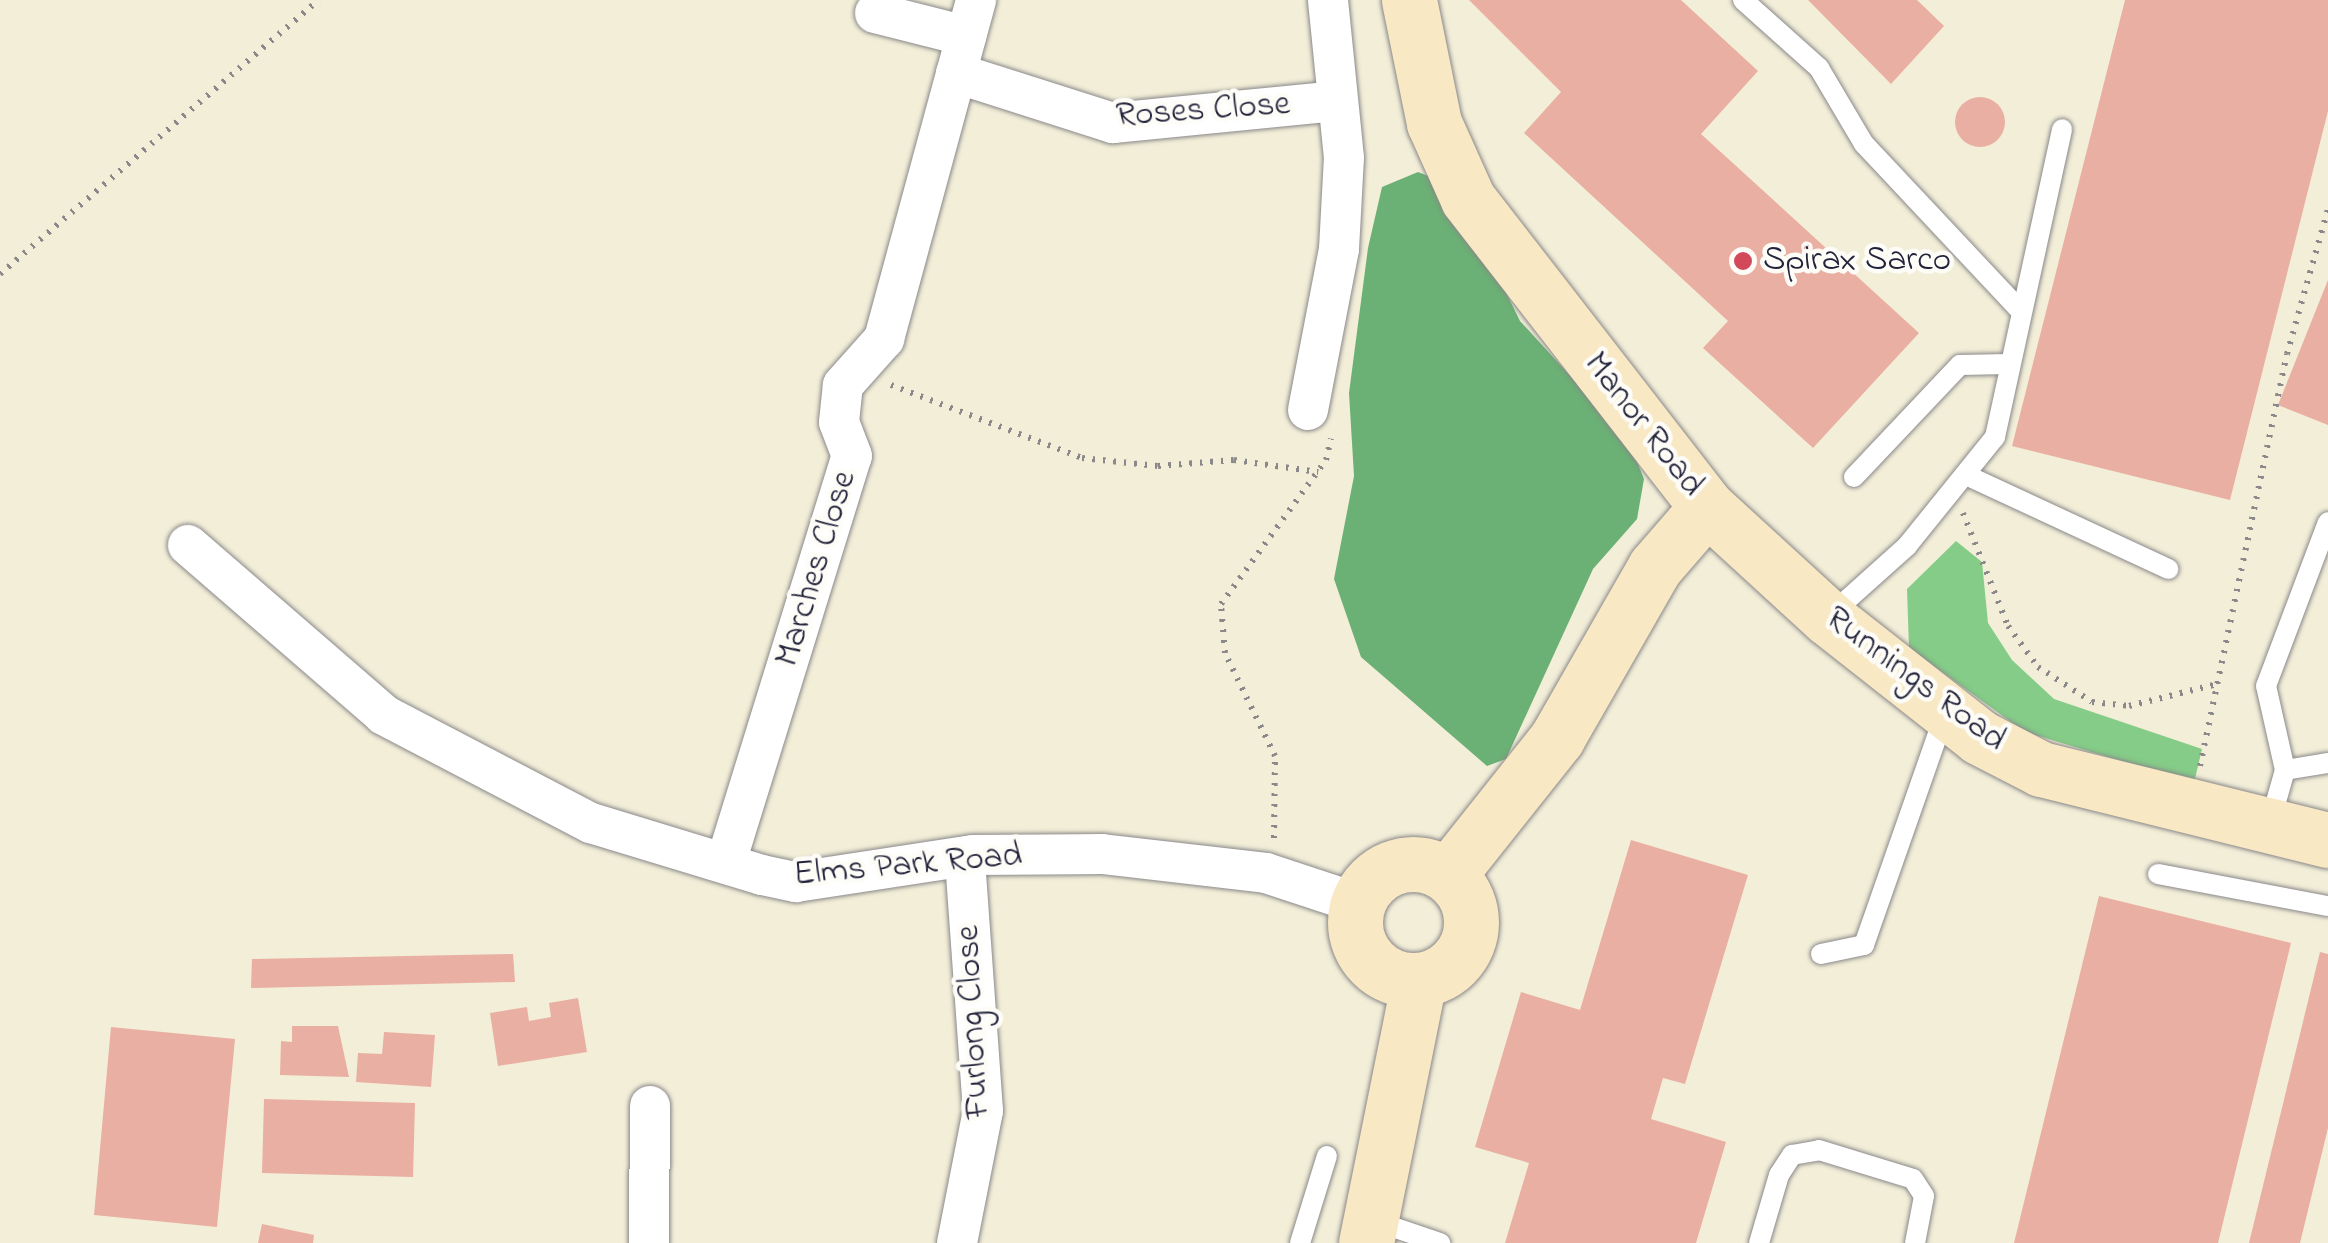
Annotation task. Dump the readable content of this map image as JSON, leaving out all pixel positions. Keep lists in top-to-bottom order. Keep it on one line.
{"streets":{"street":["Roses Close","Manor Road","Marches Close","Runnings Road","Elms Park Road","Furlong Close"]},"crossings":[["Manor Road","Runnings Road"],["Manor Road","Elms Park Road"],["Marches Close","Elms Park Road"],["Elms Park Road","Furlong Close"]],"places":["Spirax Sarco"]}
